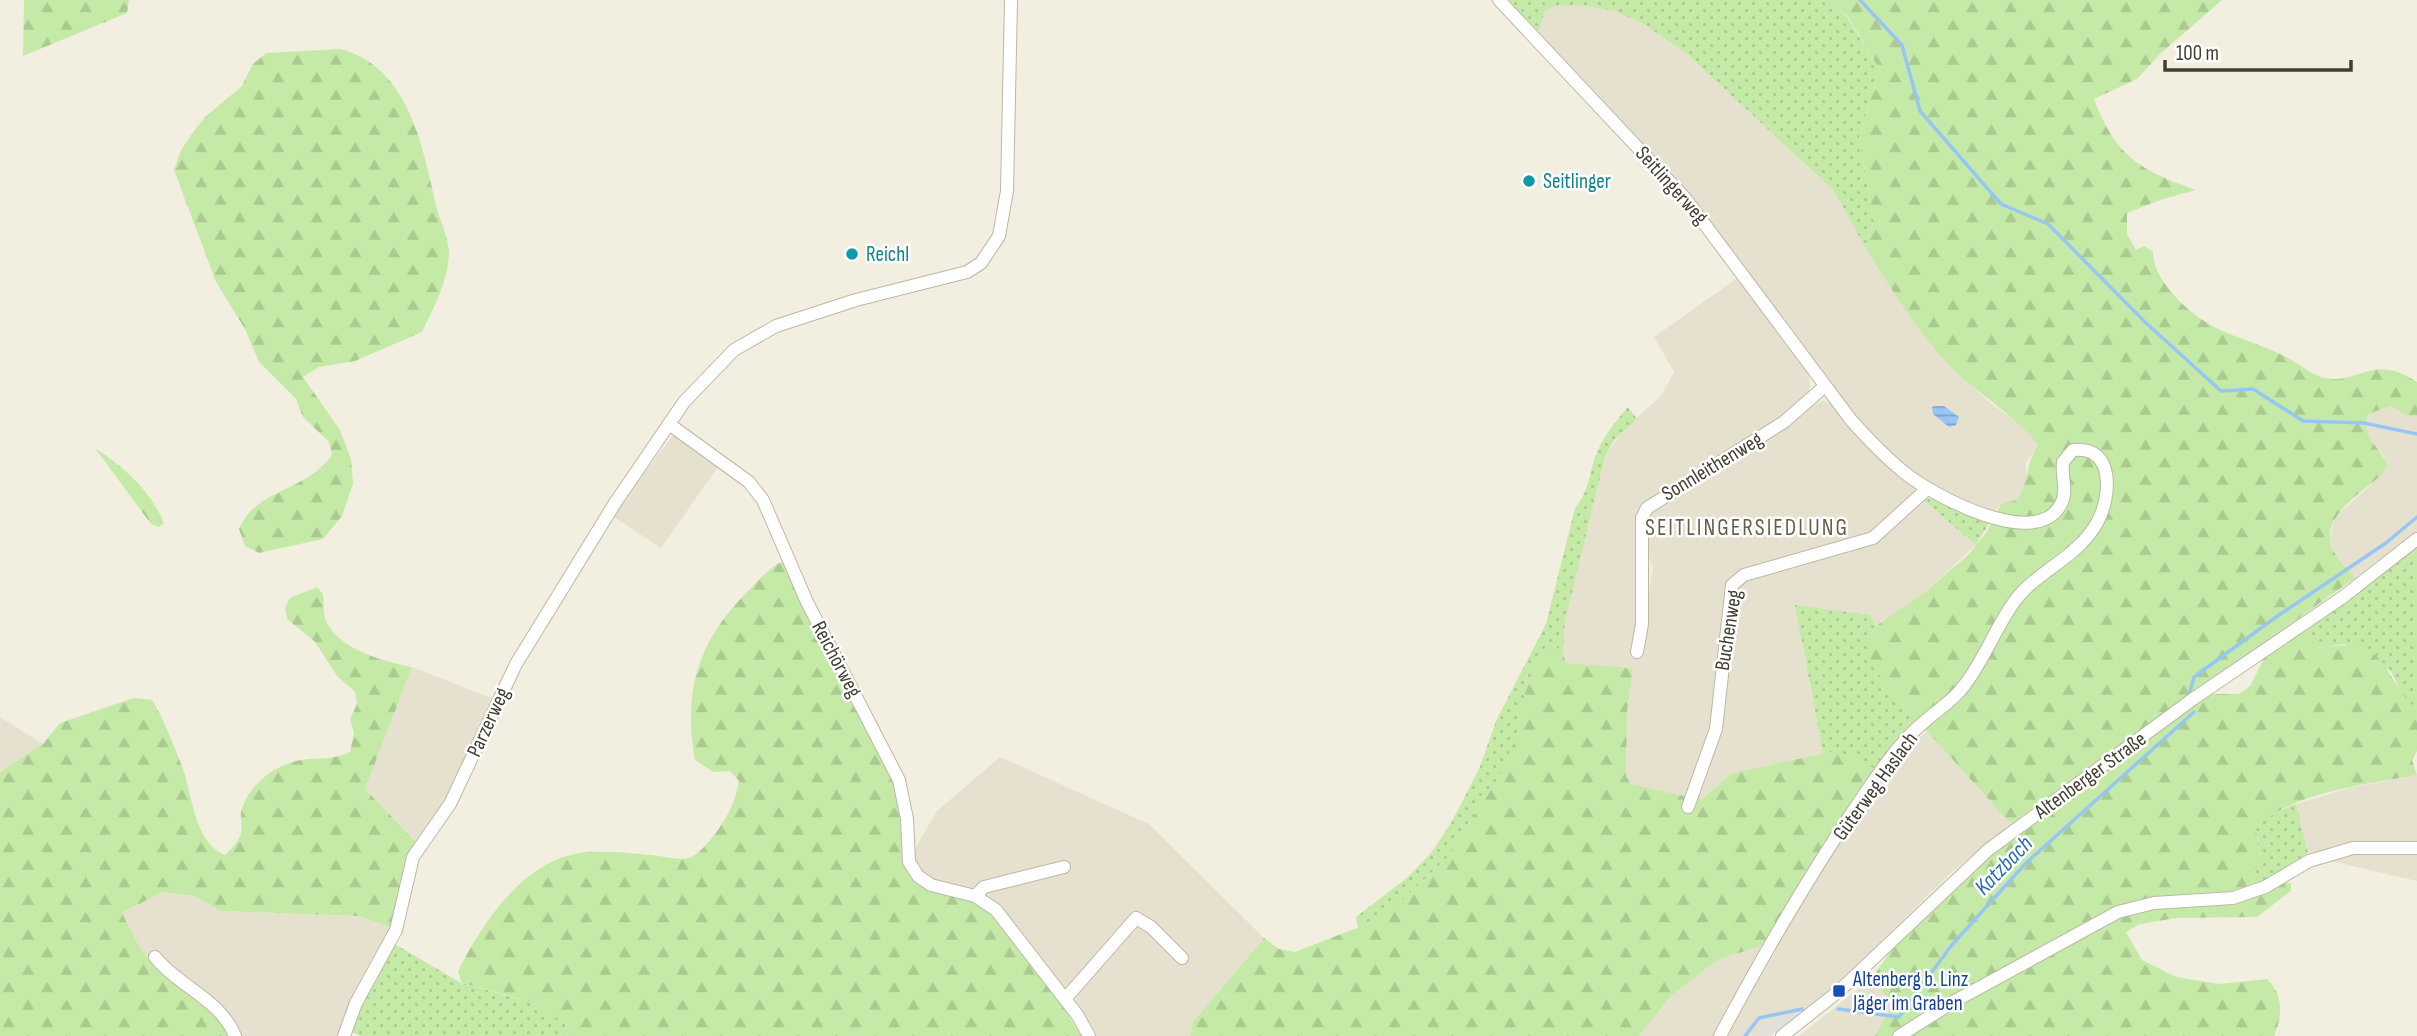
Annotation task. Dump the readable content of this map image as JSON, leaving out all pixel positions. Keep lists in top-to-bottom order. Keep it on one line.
{"streets":{"street":["Seitlingerweg","Sonnleithenweg","Buchenweg","Reichörweg","Parzerweg","Altenberger Straße","Güterweg Haslach"]},"crossings":[["Seitlingerweg","Sonnleithenweg"],["Seitlingerweg","Güterweg Haslach"],["Sonnleithenweg","Güterweg Haslach"],["Buchenweg","Güterweg Haslach"],["Reichörweg","Parzerweg"]],"districts":["SEITLINGERSIEDLUNG"],"water":["Katzbach"],"places":{"other":["Seitlinger","Reichl"],"transit":["Altenberg b. Linz Jäger im Graben"]},"scale_bar":"100 m"}
